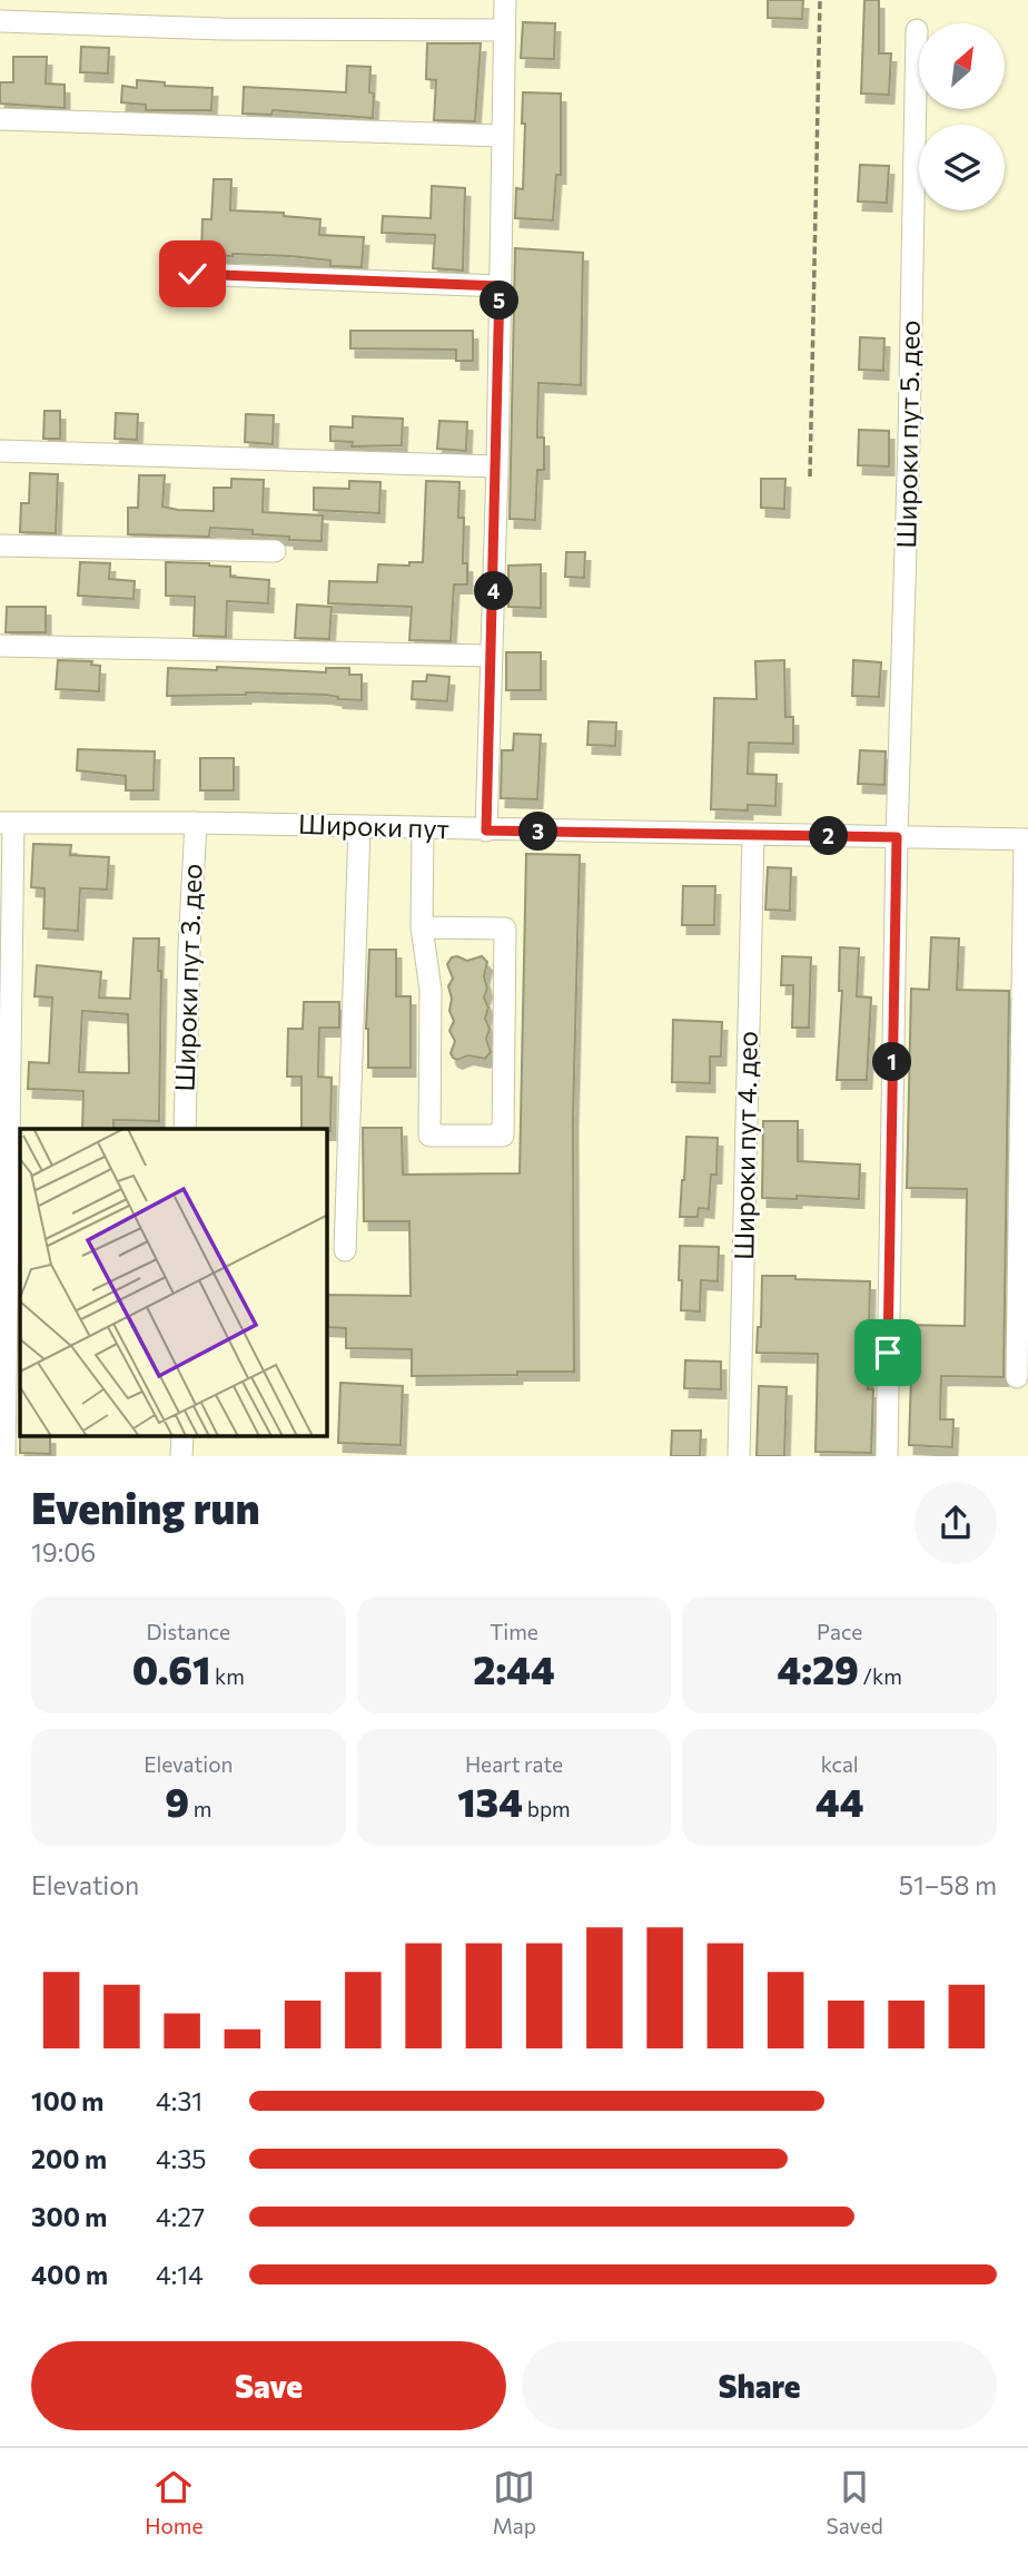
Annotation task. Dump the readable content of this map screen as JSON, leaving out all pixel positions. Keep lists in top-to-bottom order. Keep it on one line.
{"streets":{"street":["Широки пут 5. део","Широки пут","Широки пут 3. део","Широки пут 4. део"]},"crossings":[["Широки пут 5. део","Широки пут"],["Широки пут","Широки пут 3. део"],["Широки пут","Широки пут 4. део"]],"north":"top right","page":{"pins":["5","4","3","2","1"],"heading":["Evening run","19:06"],"stats":[["Distance","0.61 km"],["Time","2:44"],["Pace","4:29 /km"],["Elevation","9 m"],["Heart rate","134 bpm"],["kcal","44"]],"chart":["Elevation","51–58 m"],"list":[{"name":"100 m","note":"4:31"},{"name":"200 m","note":"4:35"},{"name":"300 m","note":"4:27"},{"name":"400 m","note":"4:14"}],"buttons":["Save","Share"],"tabs":["Home","Map","Saved"]}}
